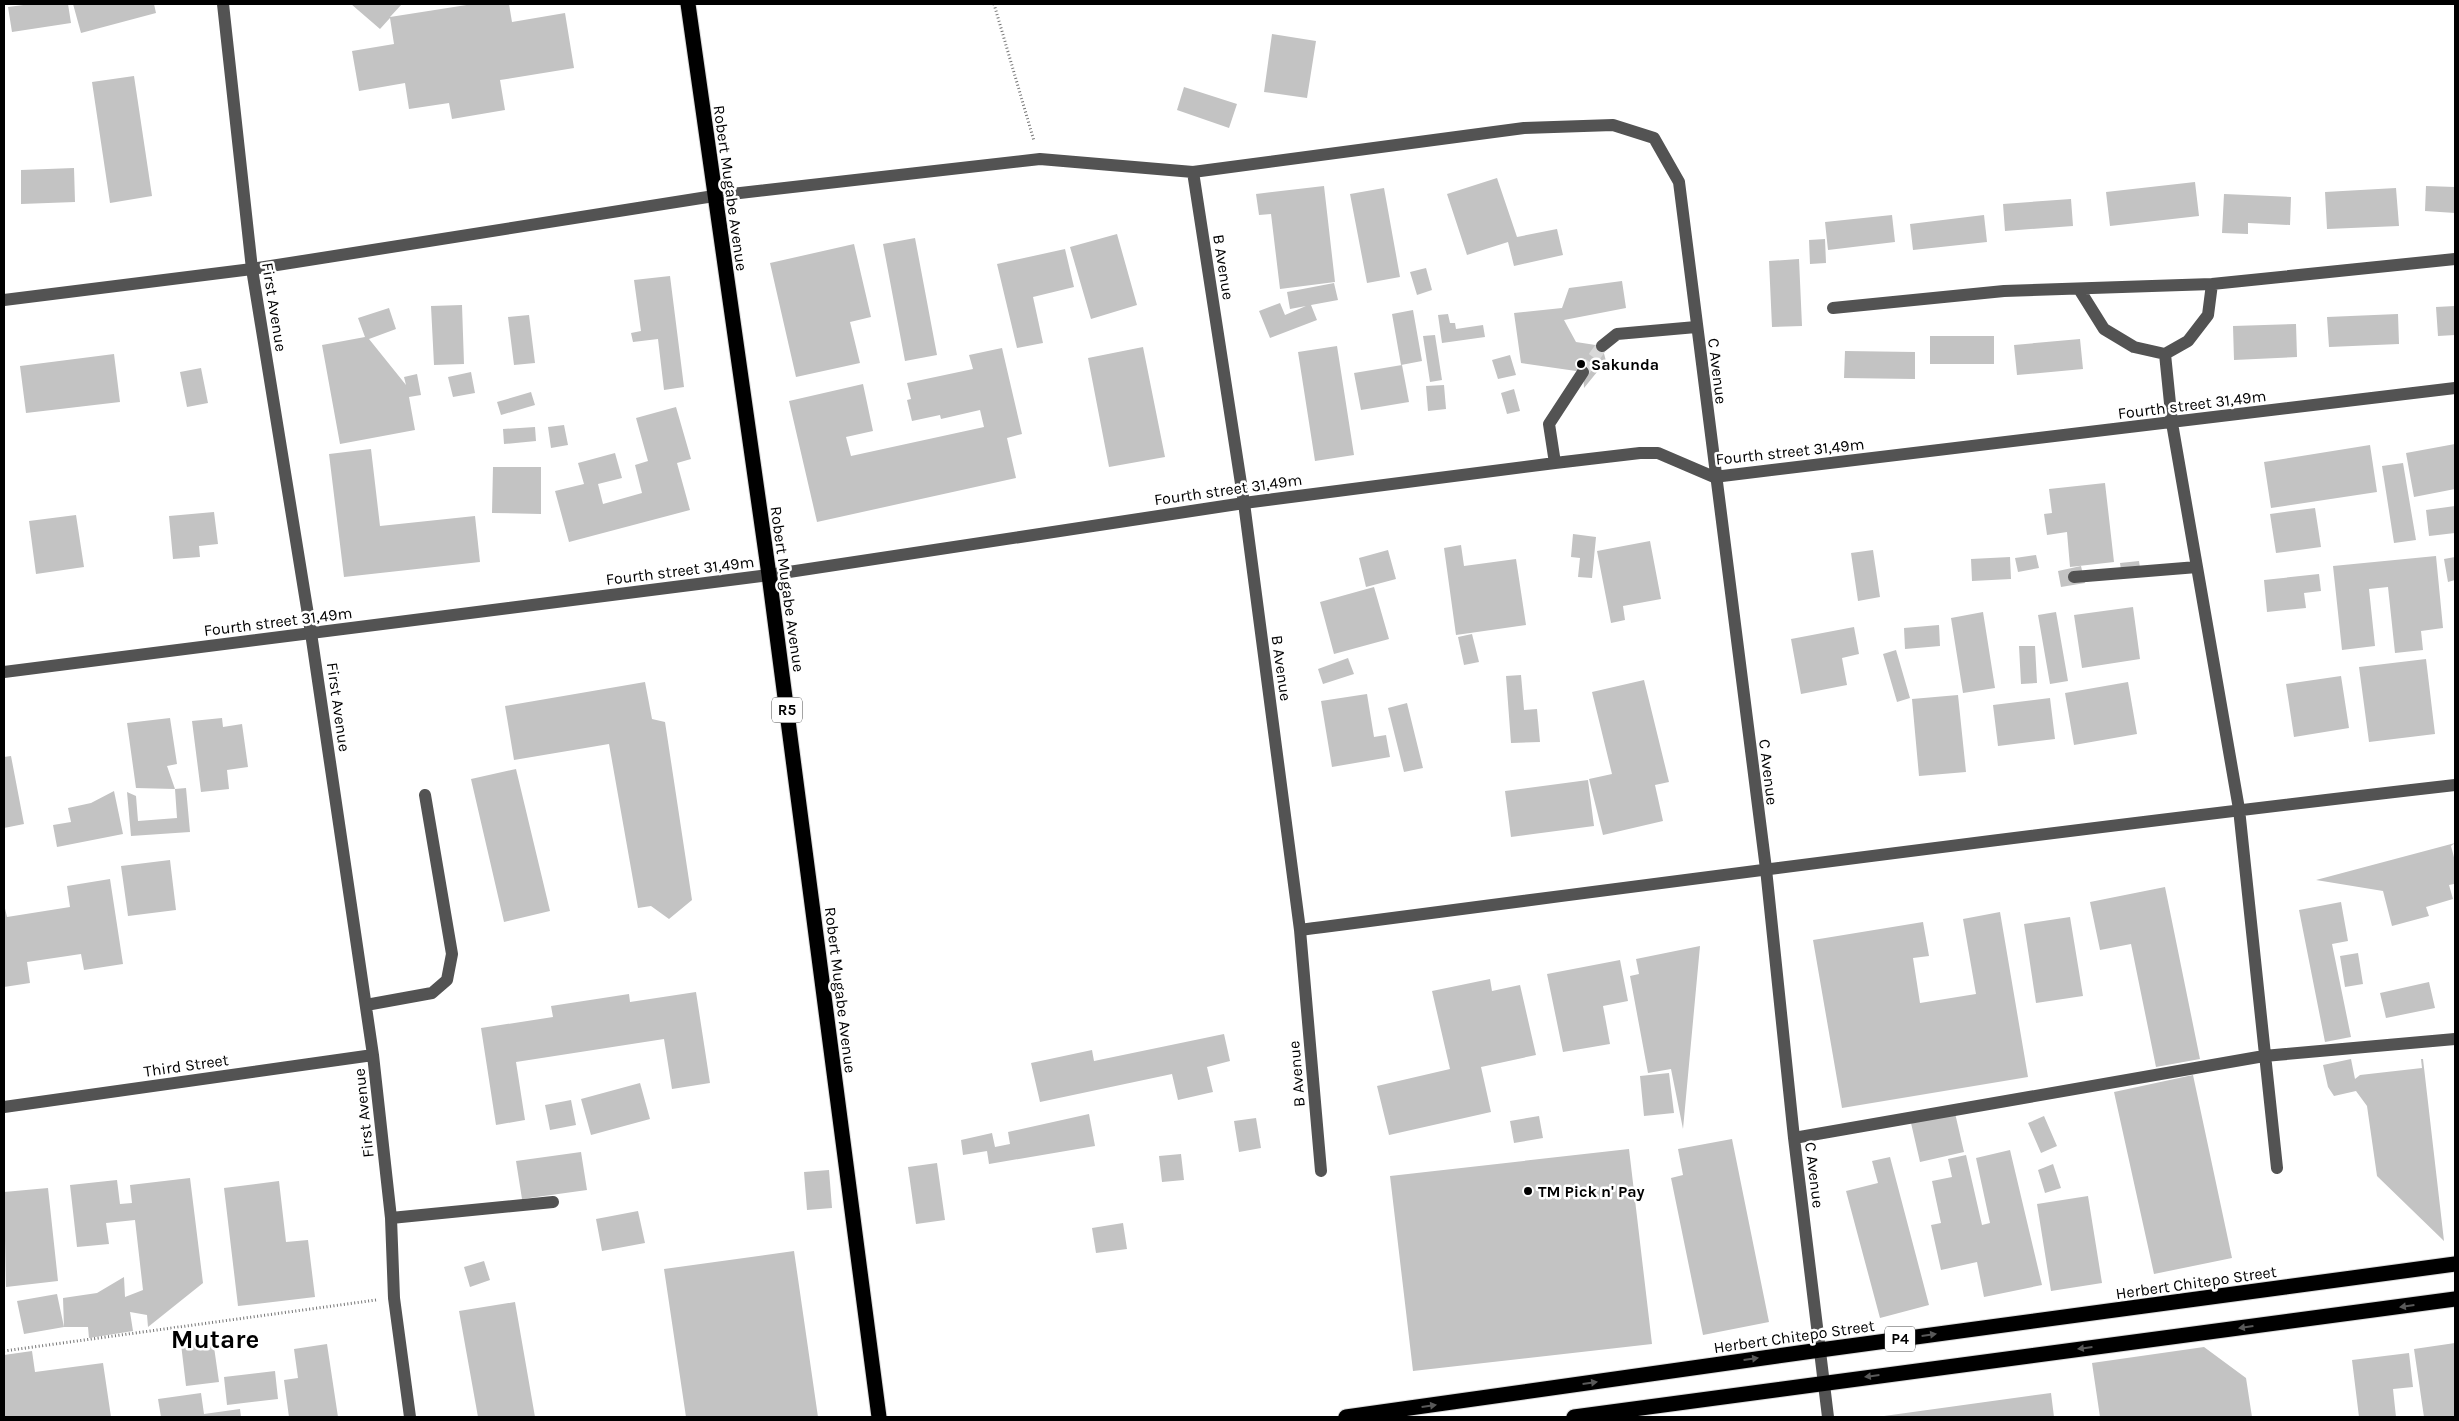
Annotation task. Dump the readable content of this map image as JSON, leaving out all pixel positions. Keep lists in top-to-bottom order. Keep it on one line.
{"streets":{"highway":["Robert Mugabe Avenue","R5","Herbert Chitepo Street","P4"],"street":["B Avenue","First Avenue","C Avenue","Fourth street 31,49m","Third Street"]},"crossings":[["Robert Mugabe Avenue","Fourth street 31,49m"],["B Avenue","C Avenue"],["B Avenue","Fourth street 31,49m"],["First Avenue","Fourth street 31,49m"],["First Avenue","Third Street"],["C Avenue","Fourth street 31,49m"],["C Avenue","Herbert Chitepo Street"],["C Avenue","P4"]],"districts":["Mutare"],"places":["Sakunda","TM Pick n' Pay"]}
